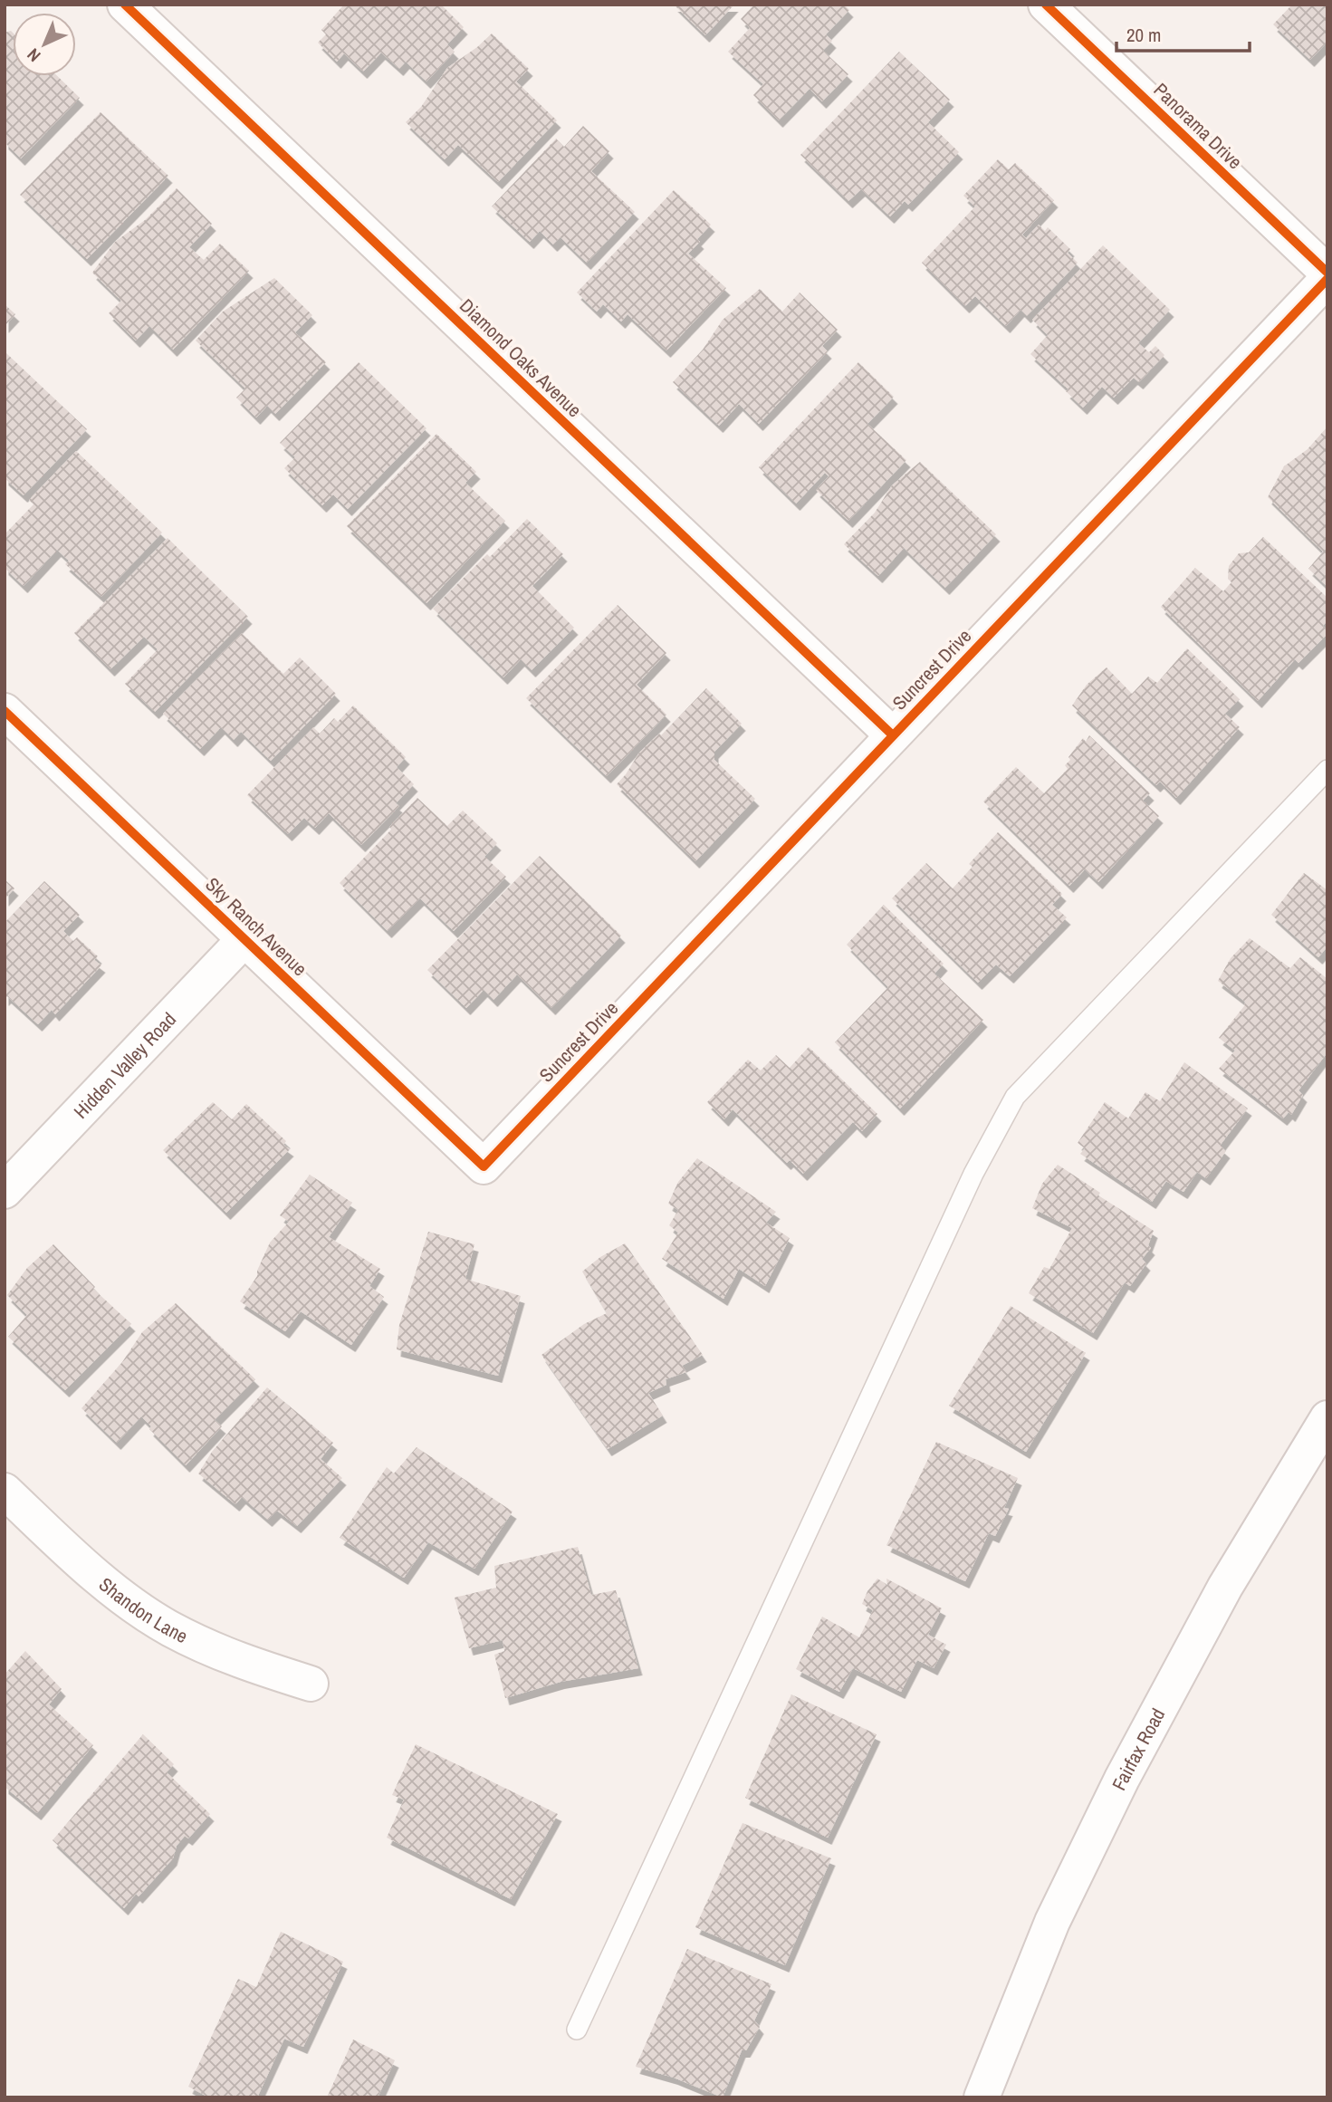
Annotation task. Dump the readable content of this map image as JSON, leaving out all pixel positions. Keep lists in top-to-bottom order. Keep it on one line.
{"streets":{"street":["Panorama Drive","Diamond Oaks Avenue","Suncrest Drive","Sky Ranch Avenue","Hidden Valley Road","Shandon Lane","Fairfax Road"]},"crossings":[["Diamond Oaks Avenue","Suncrest Drive"],["Suncrest Drive","Sky Ranch Avenue"],["Sky Ranch Avenue","Hidden Valley Road"]],"scale_bar":"20 m","north":"bottom left"}
